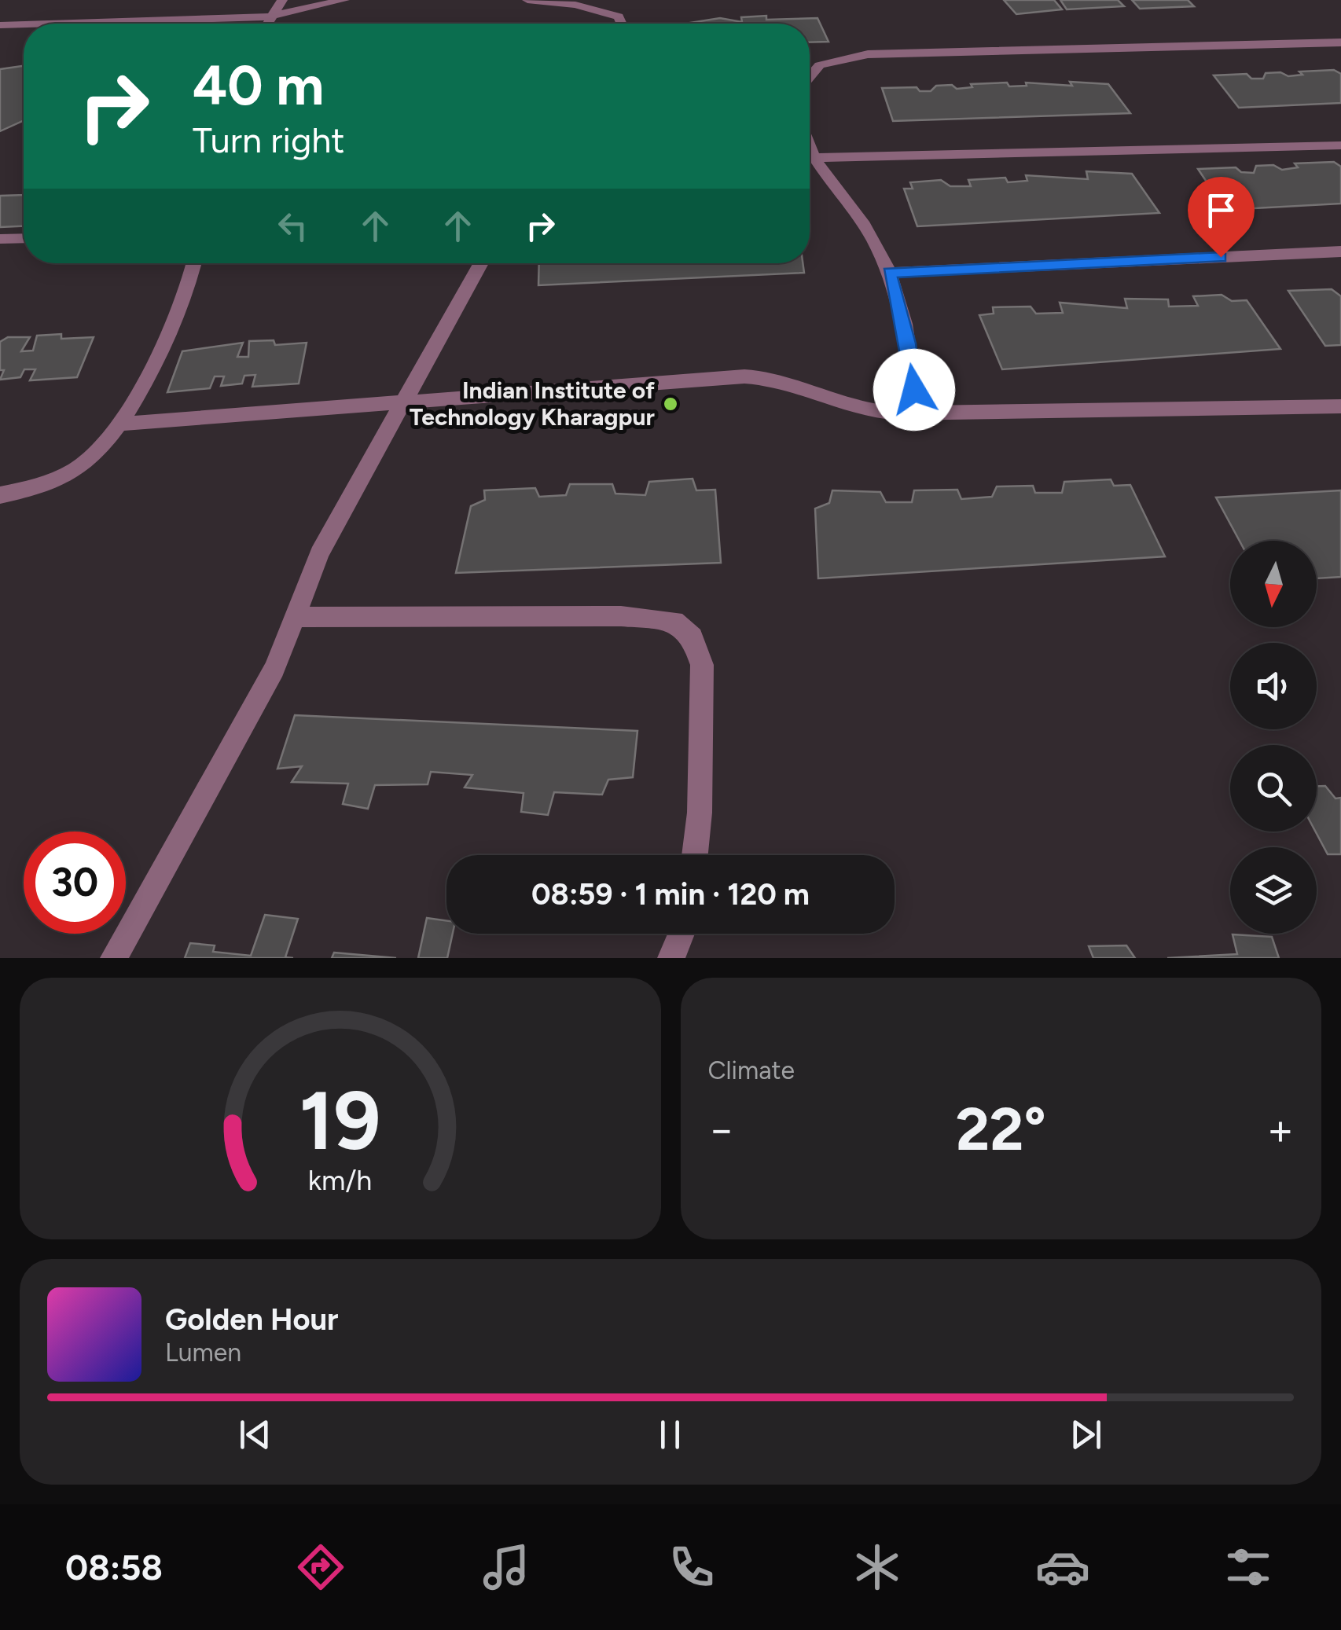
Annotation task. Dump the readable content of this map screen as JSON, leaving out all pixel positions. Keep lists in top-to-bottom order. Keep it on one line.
{"places":["Indian Institute of Technology Kharagpur"],"north":"bottom","page":{"turn":["40 m","Turn right"],"limit":"30","trip":"08:59 · 1 min · 120 m","tile":"Climate","heat":["−","22°","+"],"song":["Golden Hour","Lumen"],"tabs":"08:58","gauge":["19","km/h"]}}
